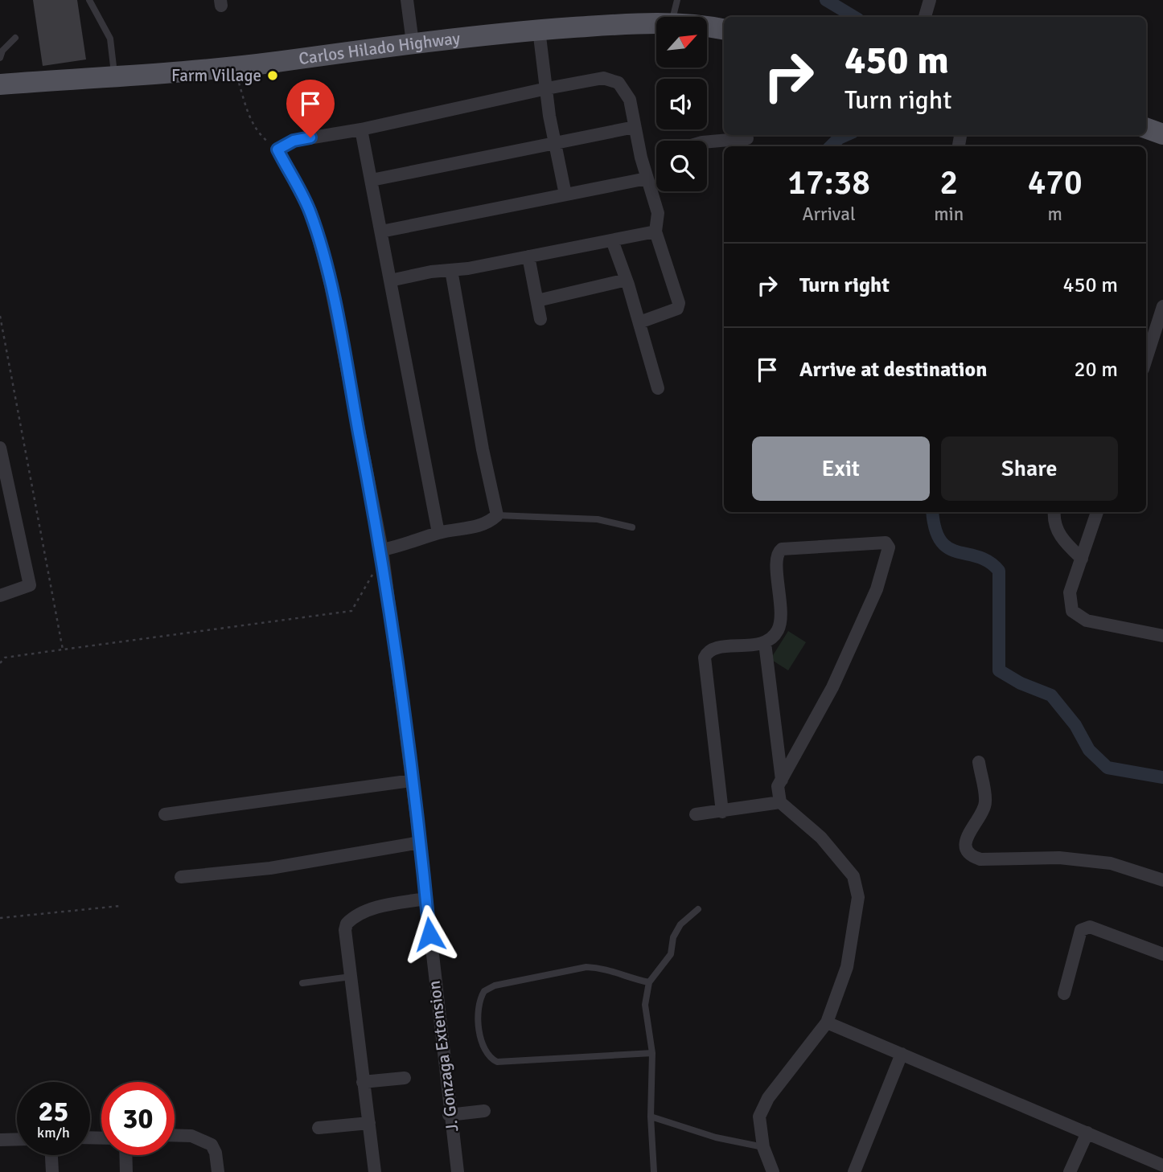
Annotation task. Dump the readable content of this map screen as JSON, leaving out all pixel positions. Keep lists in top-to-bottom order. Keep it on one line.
{"streets":{"main road":["Carlos Hilado Highway"],"street":["J. Gonzaga Extension"]},"places":["Farm Village"],"north":"top right","page":{"turn":["450 m","Turn right"],"eta":["17:38","Arrival","2","min","470","m"],"list":[{"name":"Turn right","value":"450 m"},{"name":"Arrive at destination","value":"20 m"}],"buttons":["Exit","Share"],"speed":"25 km/h","limit":"30"}}
